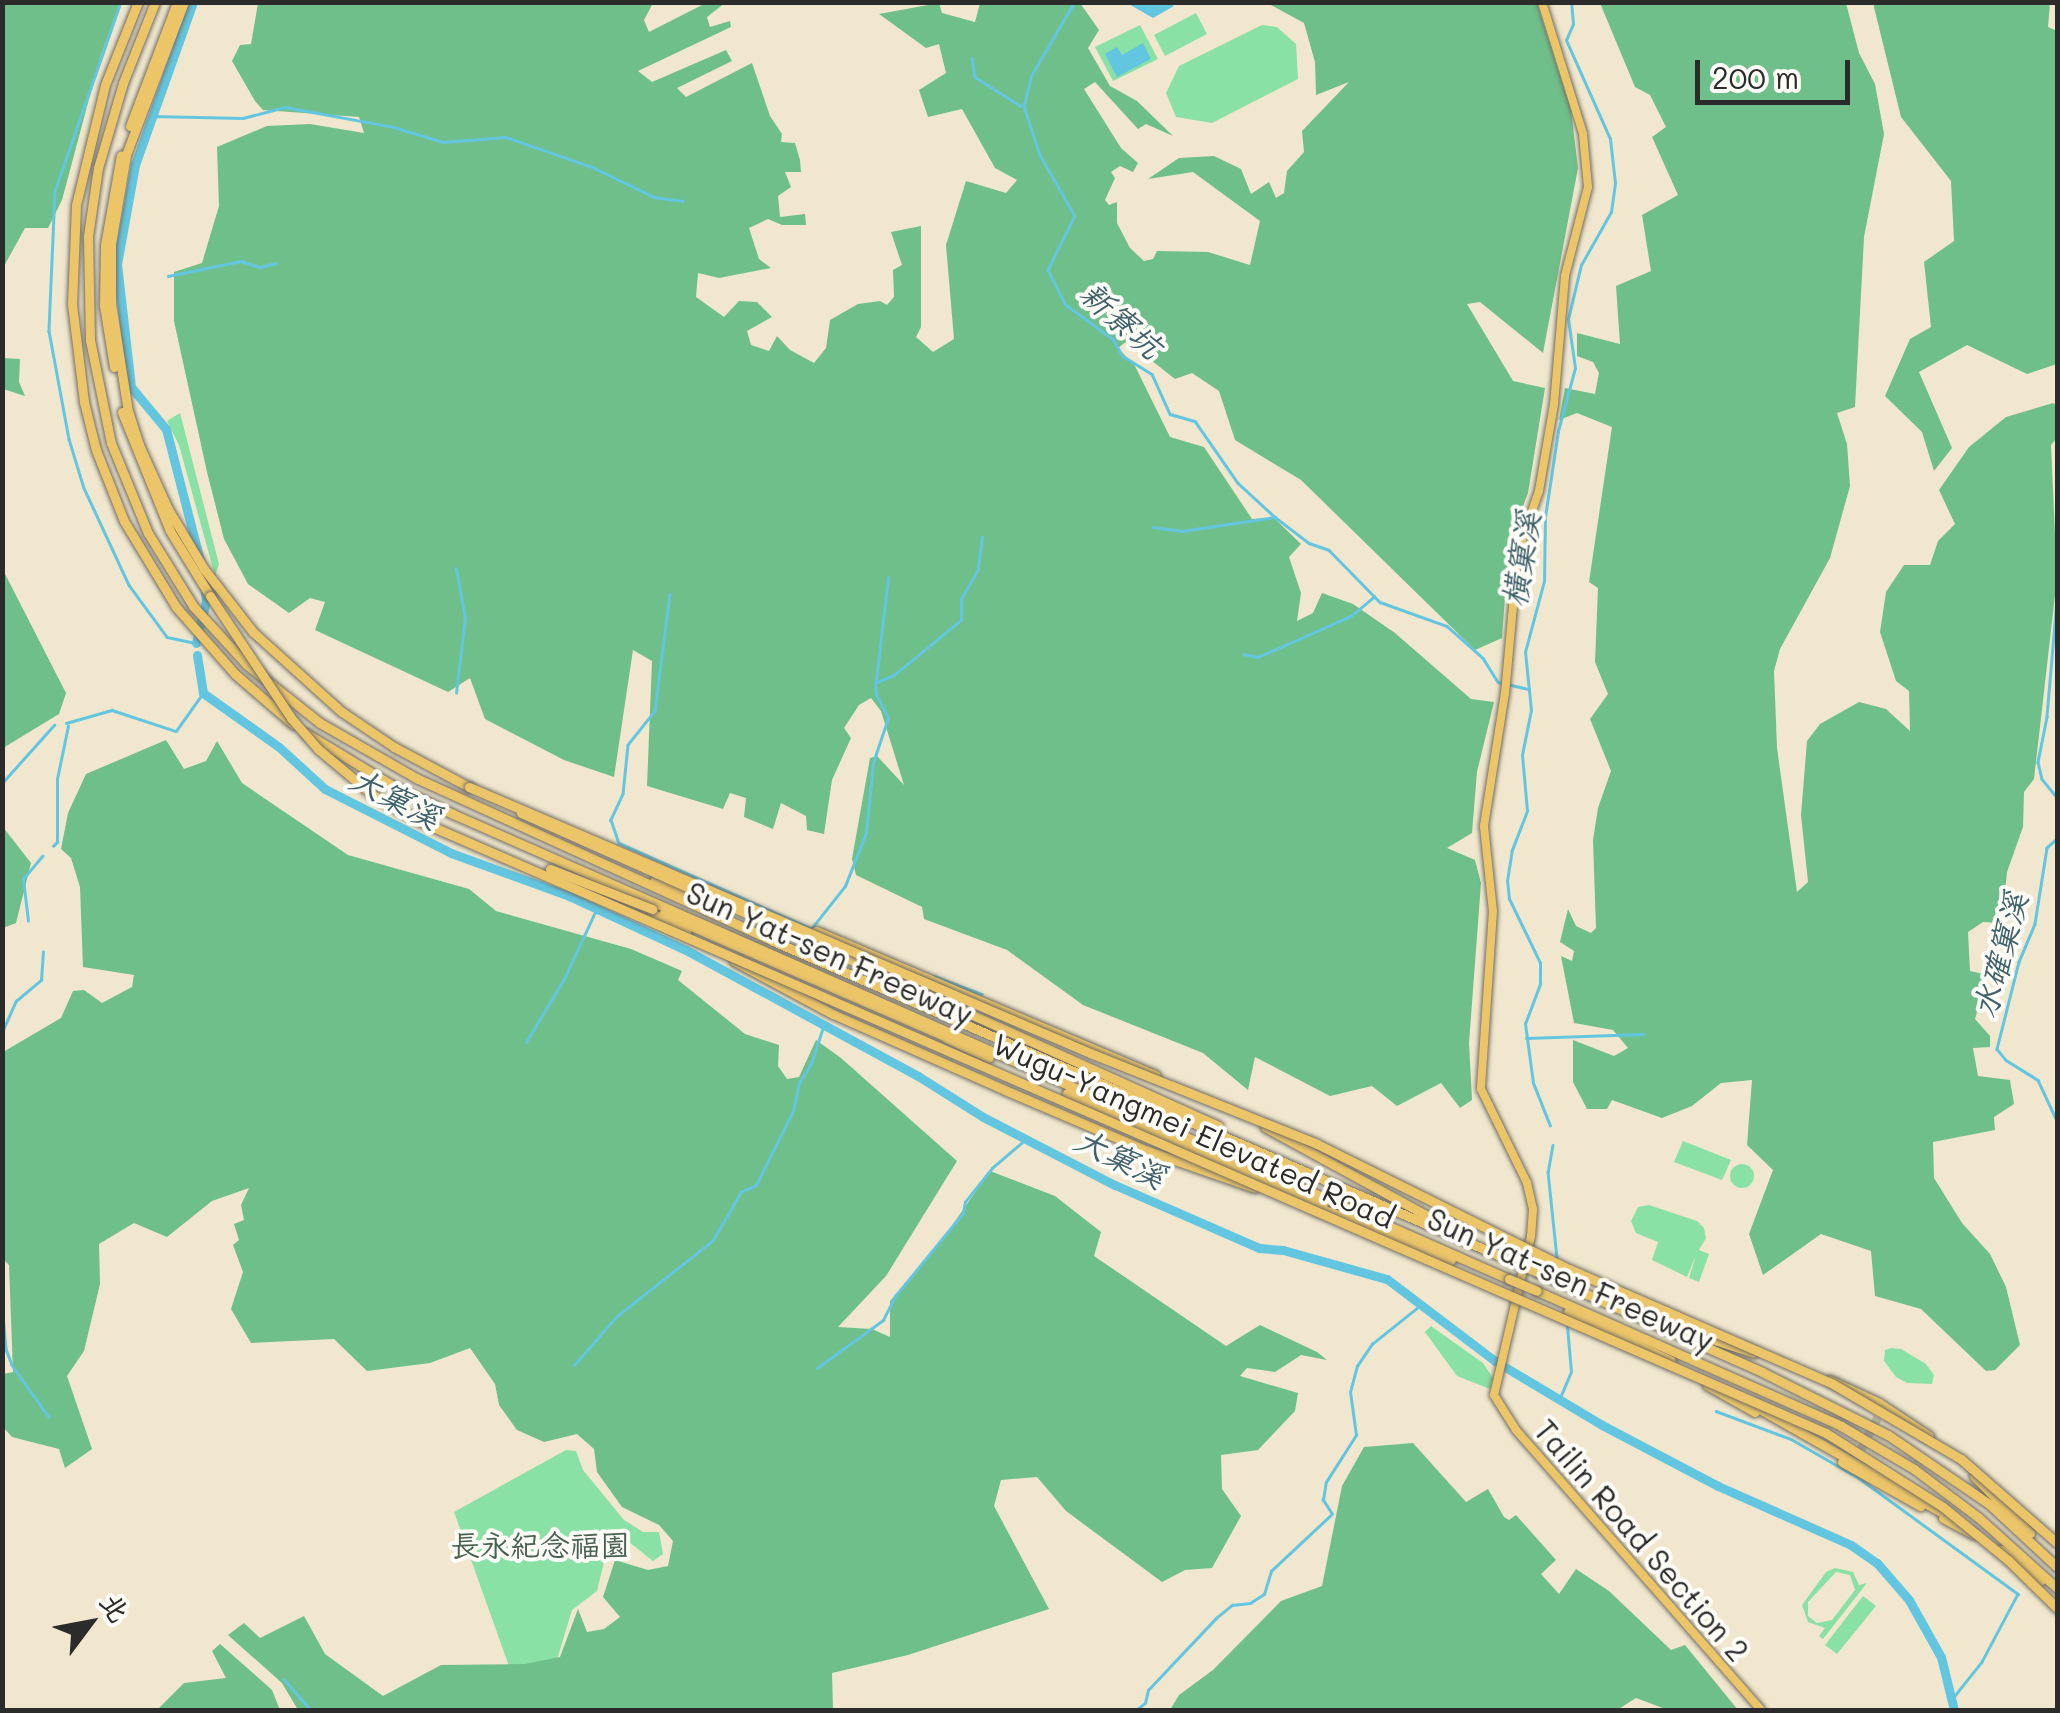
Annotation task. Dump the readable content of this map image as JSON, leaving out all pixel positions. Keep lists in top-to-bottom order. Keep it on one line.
{"streets":{"highway":["Sun Yat-sen Freeway","Wugu-Yangmei Elevated Road"]},"water":["新寮坑","橫窠溪","大窠溪","水確窠溪"],"parks":["長永紀念福園"],"scale_bar":"200 m","north":"top right"}
